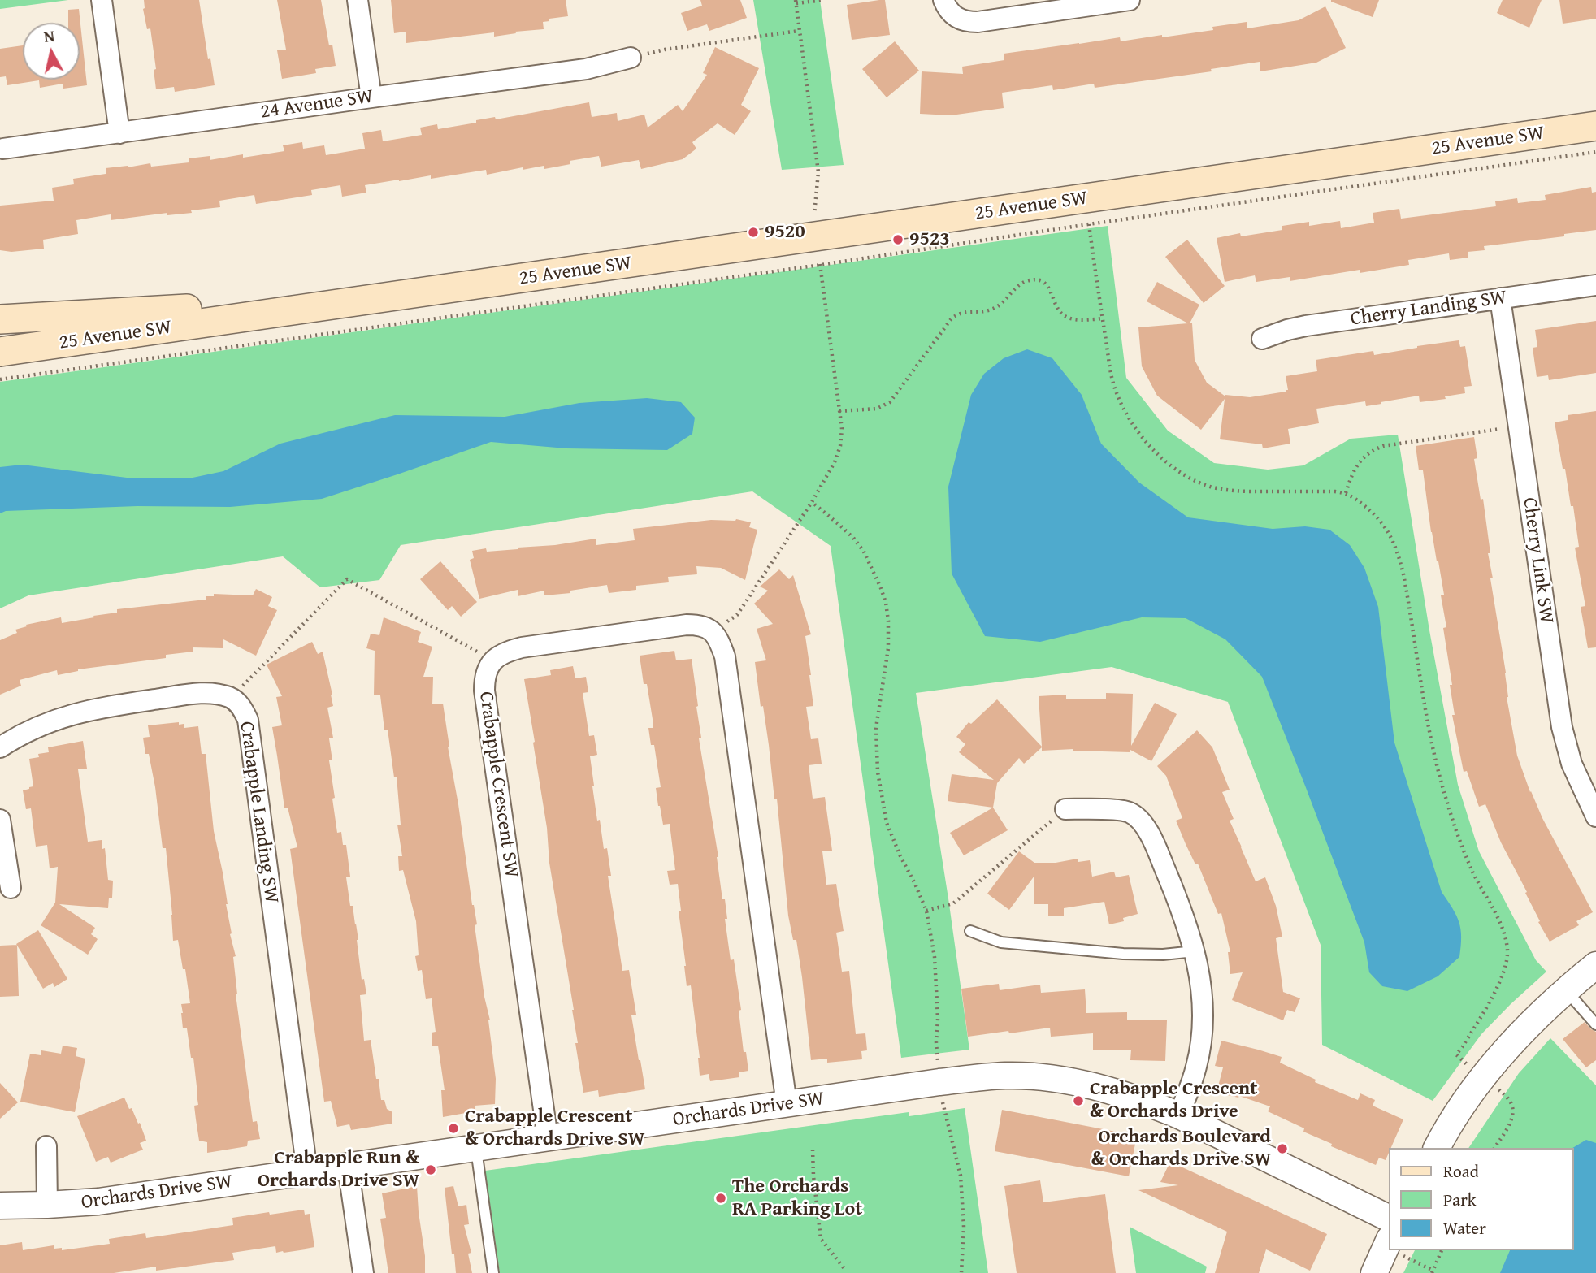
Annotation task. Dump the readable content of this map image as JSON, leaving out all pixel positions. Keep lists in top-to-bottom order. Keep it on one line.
{"streets":{"main road":["25 Avenue SW"],"street":["24 Avenue SW","Cherry Landing SW","Cherry Link SW","Crabapple Crescent SW","Crabapple Landing SW","Orchards Drive SW"]},"crossings":[["Cherry Landing SW","Cherry Link SW"],["Crabapple Crescent SW","Orchards Drive SW"],["Crabapple Landing SW","Orchards Drive SW"]],"places":["9520","9523","Crabapple Crescent & Orchards Drive","Crabapple Crescent & Orchards Drive SW","Orchards Boulevard & Orchards Drive SW","Crabapple Run & Orchards Drive SW","The Orchards RA Parking Lot"],"legend":["Road","Park","Water"],"north":"top"}
